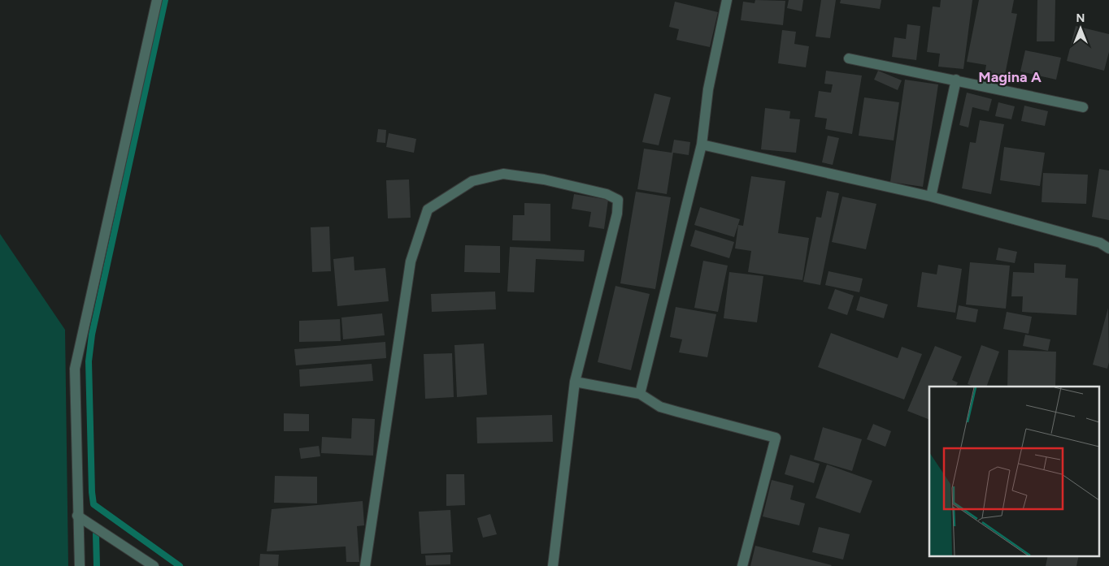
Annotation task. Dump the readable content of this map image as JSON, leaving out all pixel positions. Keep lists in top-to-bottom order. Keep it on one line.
{"districts":["Magina A"],"north":"top"}
